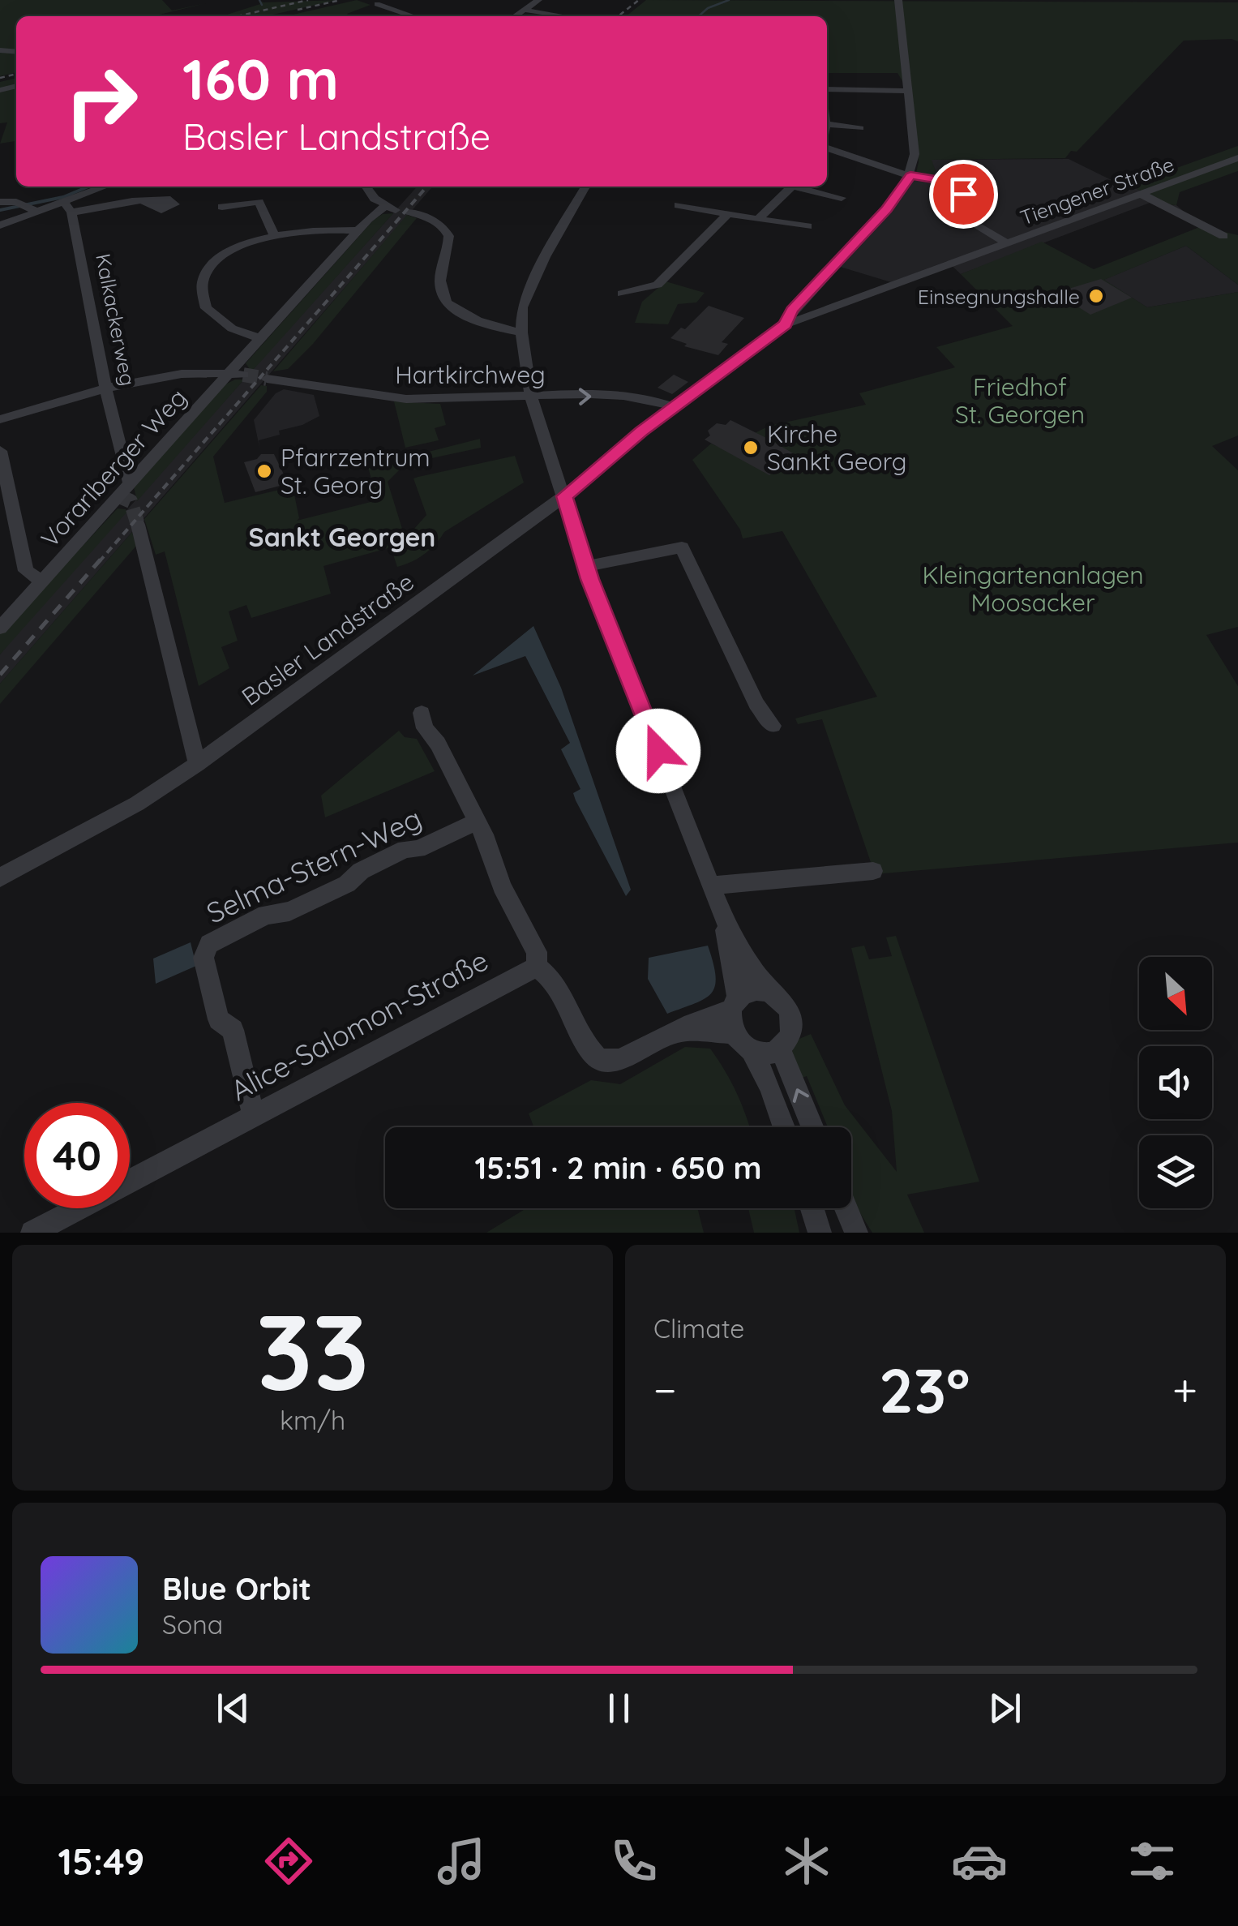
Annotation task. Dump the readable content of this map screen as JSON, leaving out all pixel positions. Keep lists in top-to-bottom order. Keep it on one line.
{"streets":{"street":["Tiengener Straße","Kalkackerweg","Hartkirchweg","Vorarlberger Weg","Basler Landstraße","Selma-Stern-Weg","Alice-Salomon-Straße"]},"crossings":[["Tiengener Straße","Basler Landstraße"],["Kalkackerweg","Vorarlberger Weg"],["Hartkirchweg","Basler Landstraße"],["Selma-Stern-Weg","Alice-Salomon-Straße"]],"districts":["Sankt Georgen"],"parks":["Friedhof St. Georgen","Kleingartenanlagen Moosacker"],"places":["Einsegnungshalle","Kirche Sankt Georg","Pfarrzentrum St. Georg"],"north":"bottom right","page":{"turn":["160 m","Basler Landstraße"],"limit":"40","trip":"15:51 · 2 min · 650 m","tile":[["33","km/h"],"Climate"],"heat":["−","23°","+"],"song":["Blue Orbit","Sona"],"tabs":"15:49"}}
